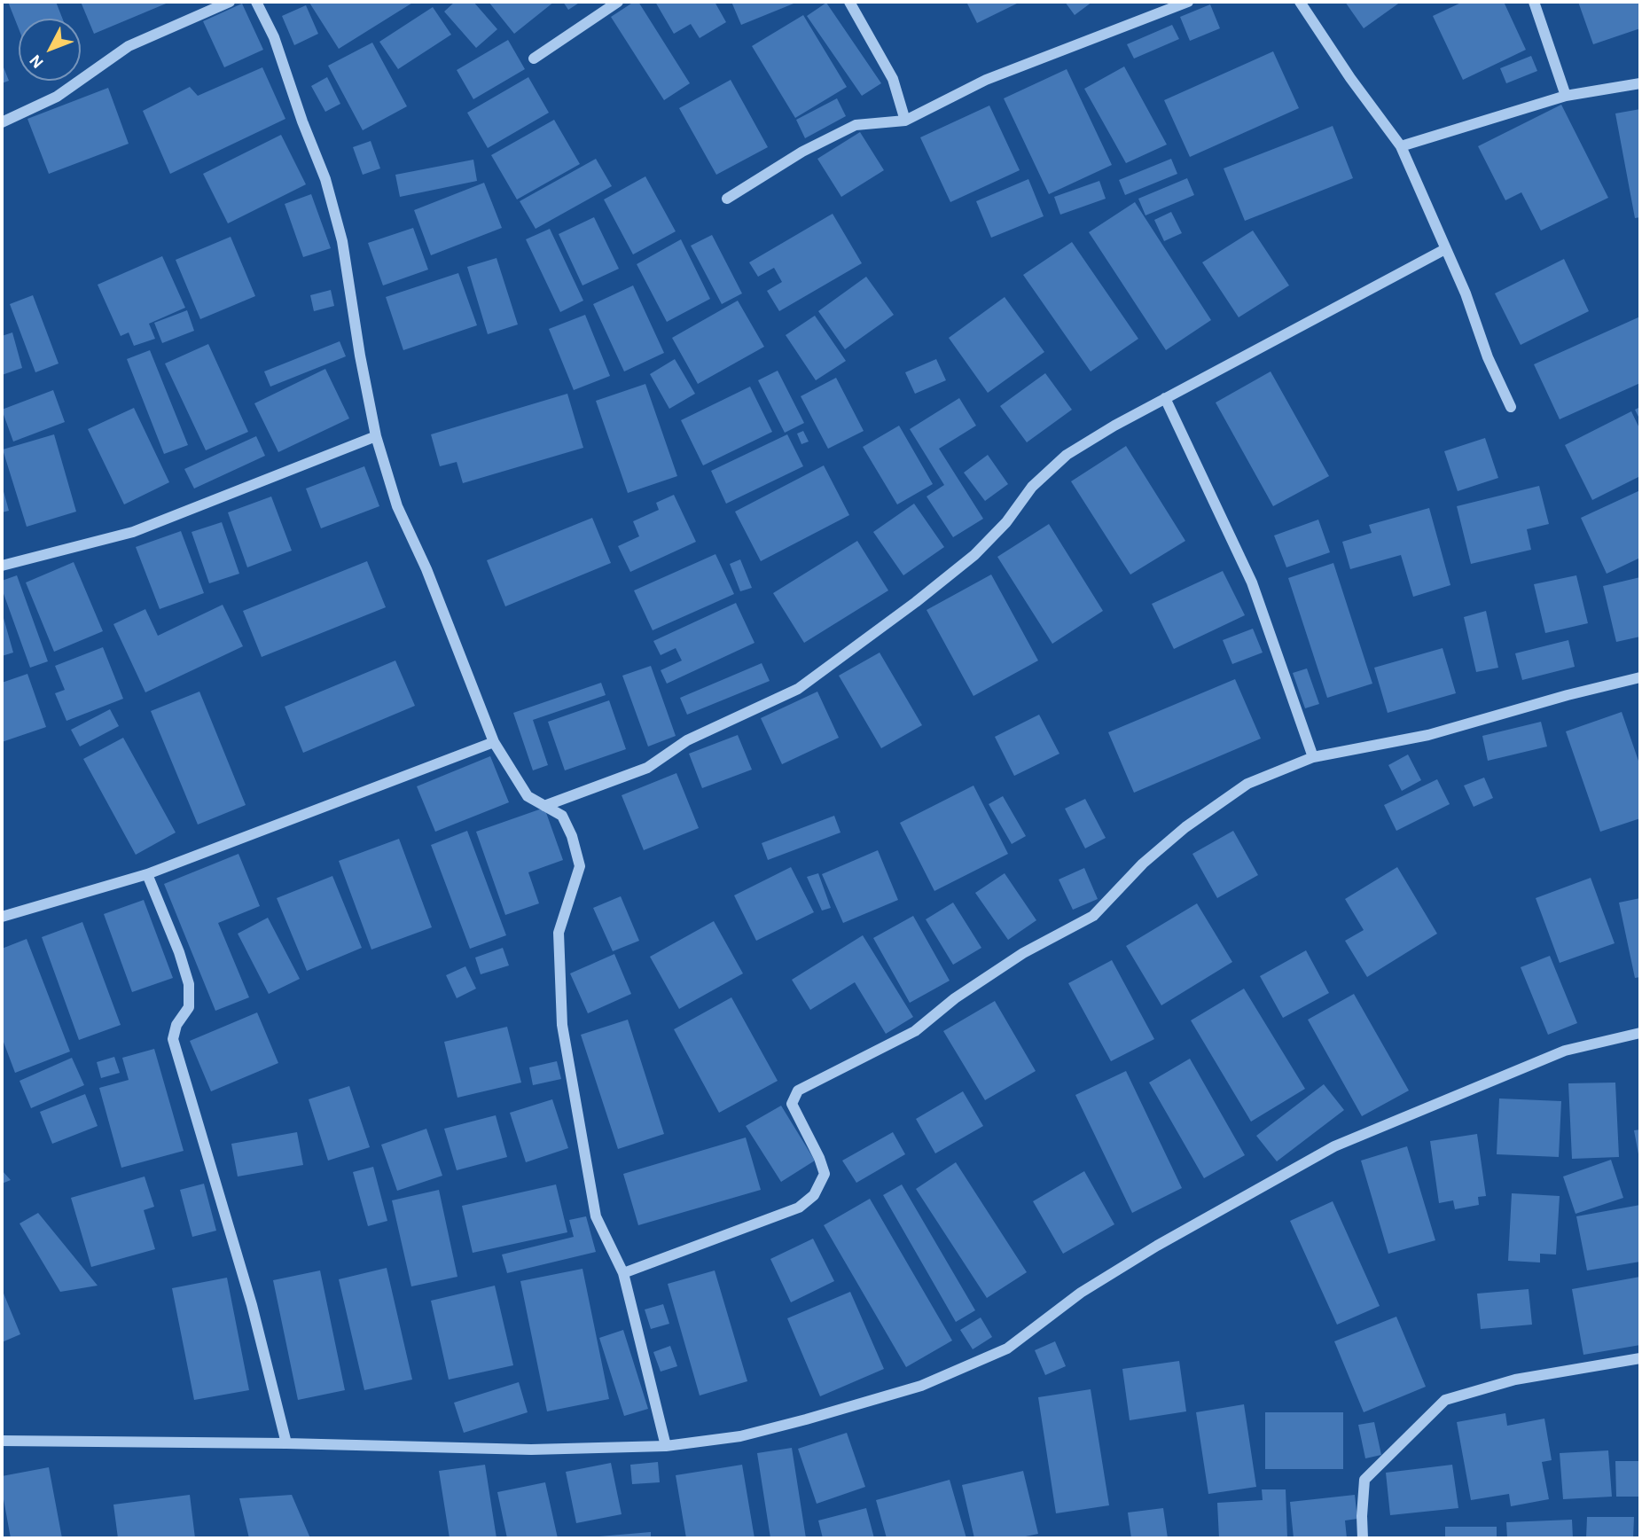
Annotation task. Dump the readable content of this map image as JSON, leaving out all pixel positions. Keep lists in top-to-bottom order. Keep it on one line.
{"north":"bottom left"}
